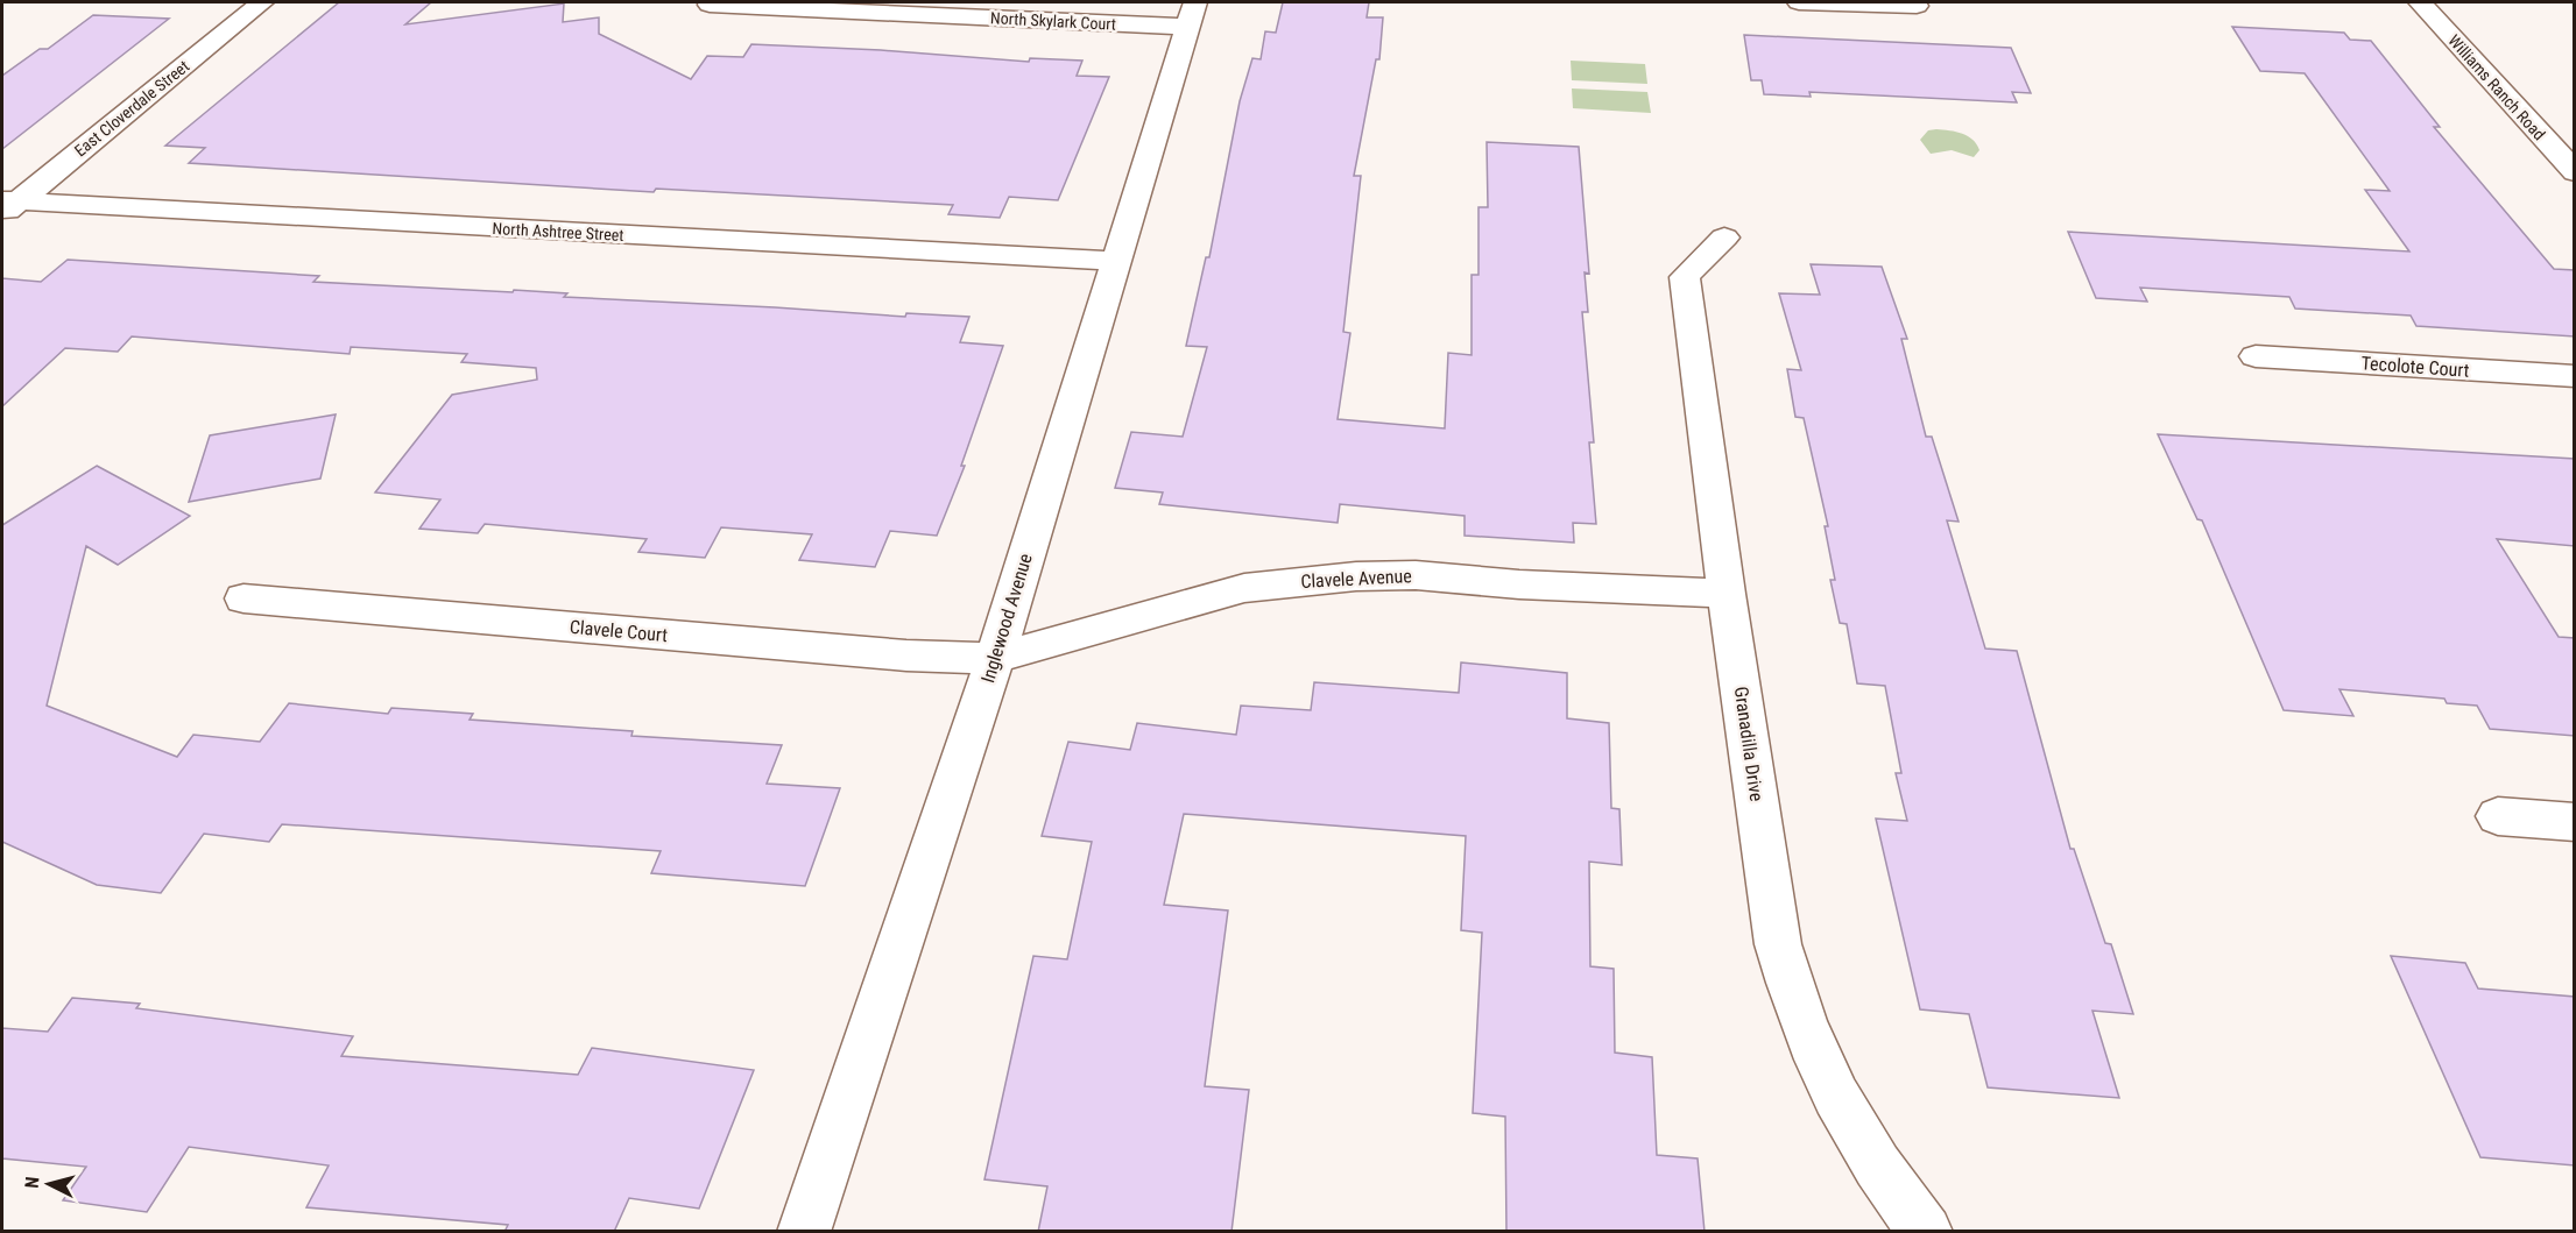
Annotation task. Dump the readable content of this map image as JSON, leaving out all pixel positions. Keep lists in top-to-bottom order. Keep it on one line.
{"streets":{"street":["North Skylark Court","Williams Ranch Road","East Cloverdale Street","North Ashtree Street","Tecolote Court","Clavele Avenue","Inglewood Avenue","Clavele Court","Granadilla Drive"]},"crossings":[["North Skylark Court","Inglewood Avenue"],["East Cloverdale Street","North Ashtree Street"],["North Ashtree Street","Inglewood Avenue"],["Clavele Avenue","Inglewood Avenue"],["Clavele Avenue","Clavele Court"],["Clavele Avenue","Granadilla Drive"],["Inglewood Avenue","Clavele Court"]],"north":"left"}
